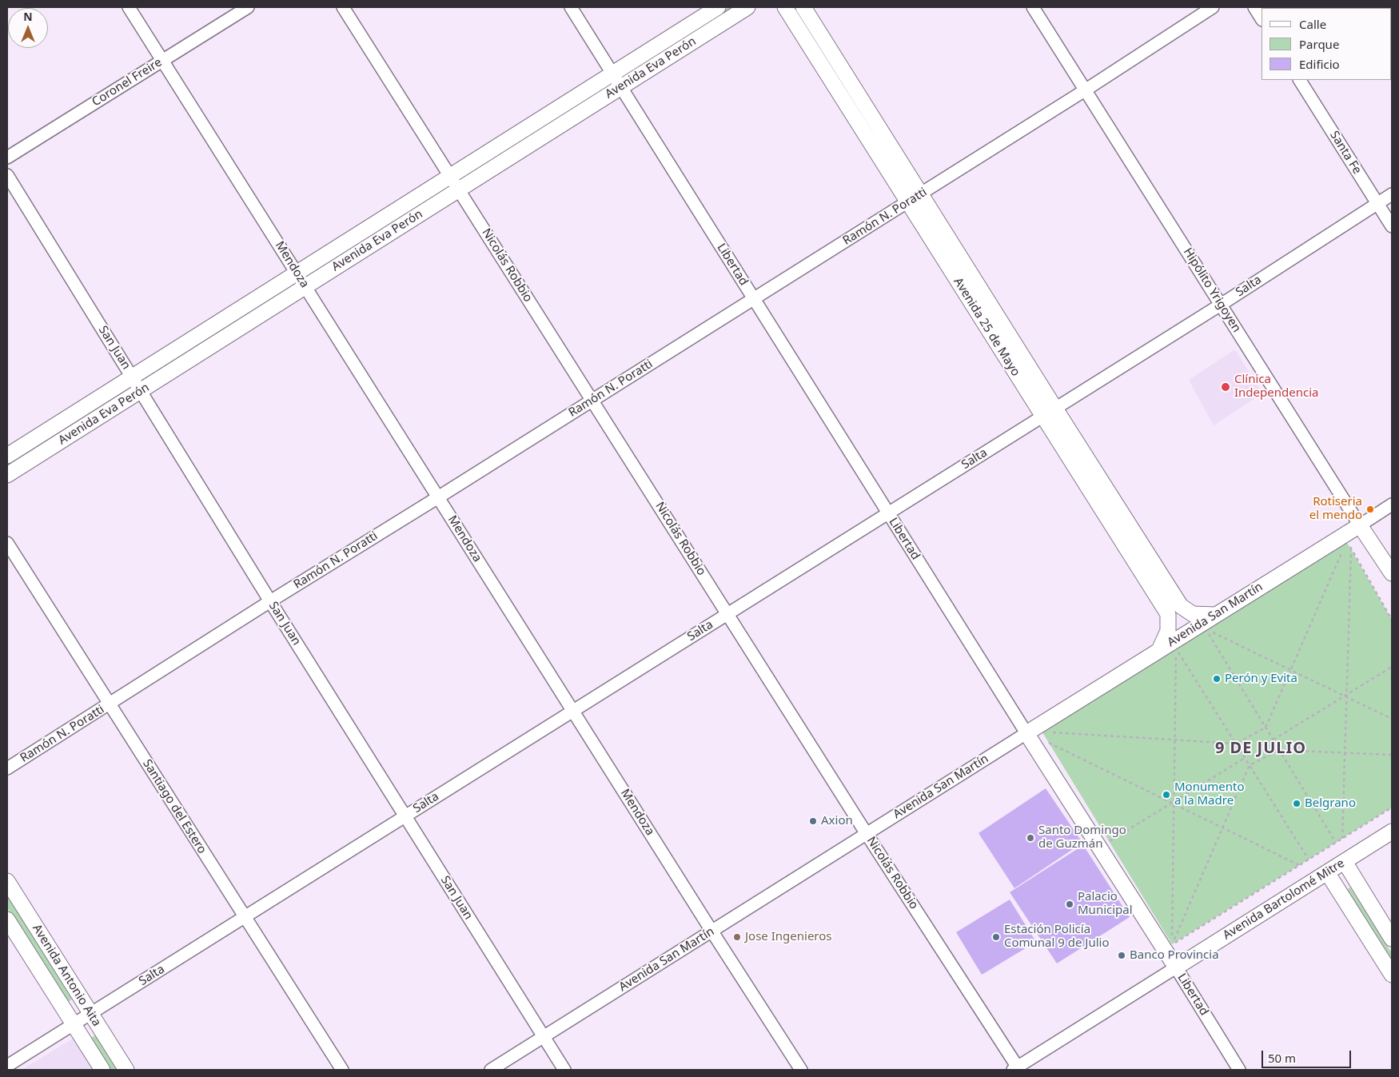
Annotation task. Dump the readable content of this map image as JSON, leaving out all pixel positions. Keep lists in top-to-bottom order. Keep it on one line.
{"streets":{"main road":["Avenida Eva Perón","Libertad","Hipólito Yrigoyen","Avenida 25 de Mayo","Avenida San Martín","Avenida Bartolomé Mitre","Avenida Antonio Aita"],"street":["Coronel Freire","Santa Fe","Ramón N. Poratti","Mendoza","Nicolás Robbio","Salta","San Juan","Santiago del Estero"]},"crossings":[["Avenida Eva Perón","Mendoza"],["Avenida Eva Perón","Libertad"],["Avenida Eva Perón","Nicolás Robbio"],["Avenida Eva Perón","San Juan"],["Coronel Freire","Mendoza"],["Santa Fe","Salta"],["Ramón N. Poratti","Mendoza"],["Ramón N. Poratti","Libertad"],["Ramón N. Poratti","Nicolás Robbio"],["Ramón N. Poratti","Hipólito Yrigoyen"],["Ramón N. Poratti","Avenida 25 de Mayo"],["Ramón N. Poratti","San Juan"],["Ramón N. Poratti","Santiago del Estero"],["Mendoza","Salta"],["Mendoza","Avenida San Martín"],["Libertad","Salta"],["Libertad","Avenida San Martín"],["Libertad","Avenida Bartolomé Mitre"],["Nicolás Robbio","Salta"],["Nicolás Robbio","Avenida San Martín"],["Nicolás Robbio","Avenida Bartolomé Mitre"],["Salta","Hipólito Yrigoyen"],["Salta","Avenida 25 de Mayo"],["Salta","San Juan"],["Salta","Santiago del Estero"],["Salta","Avenida Antonio Aita"],["Hipólito Yrigoyen","Avenida San Martín"],["Avenida 25 de Mayo","Avenida San Martín"],["San Juan","Avenida San Martín"]],"districts":["9 DE JULIO"],"places":["Clínica Independencia","Rotiseria el mendo","Perón y Evita","Monumento a la Madre","Belgrano","Axion","Santo Domingo de Guzmán","Palacio Municipal","Jose Ingenieros","Estación Policía Comunal 9 de Julio","Banco Provincia"],"legend":["Calle","Parque","Edificio"],"scale_bar":"50 m","north":"top"}
